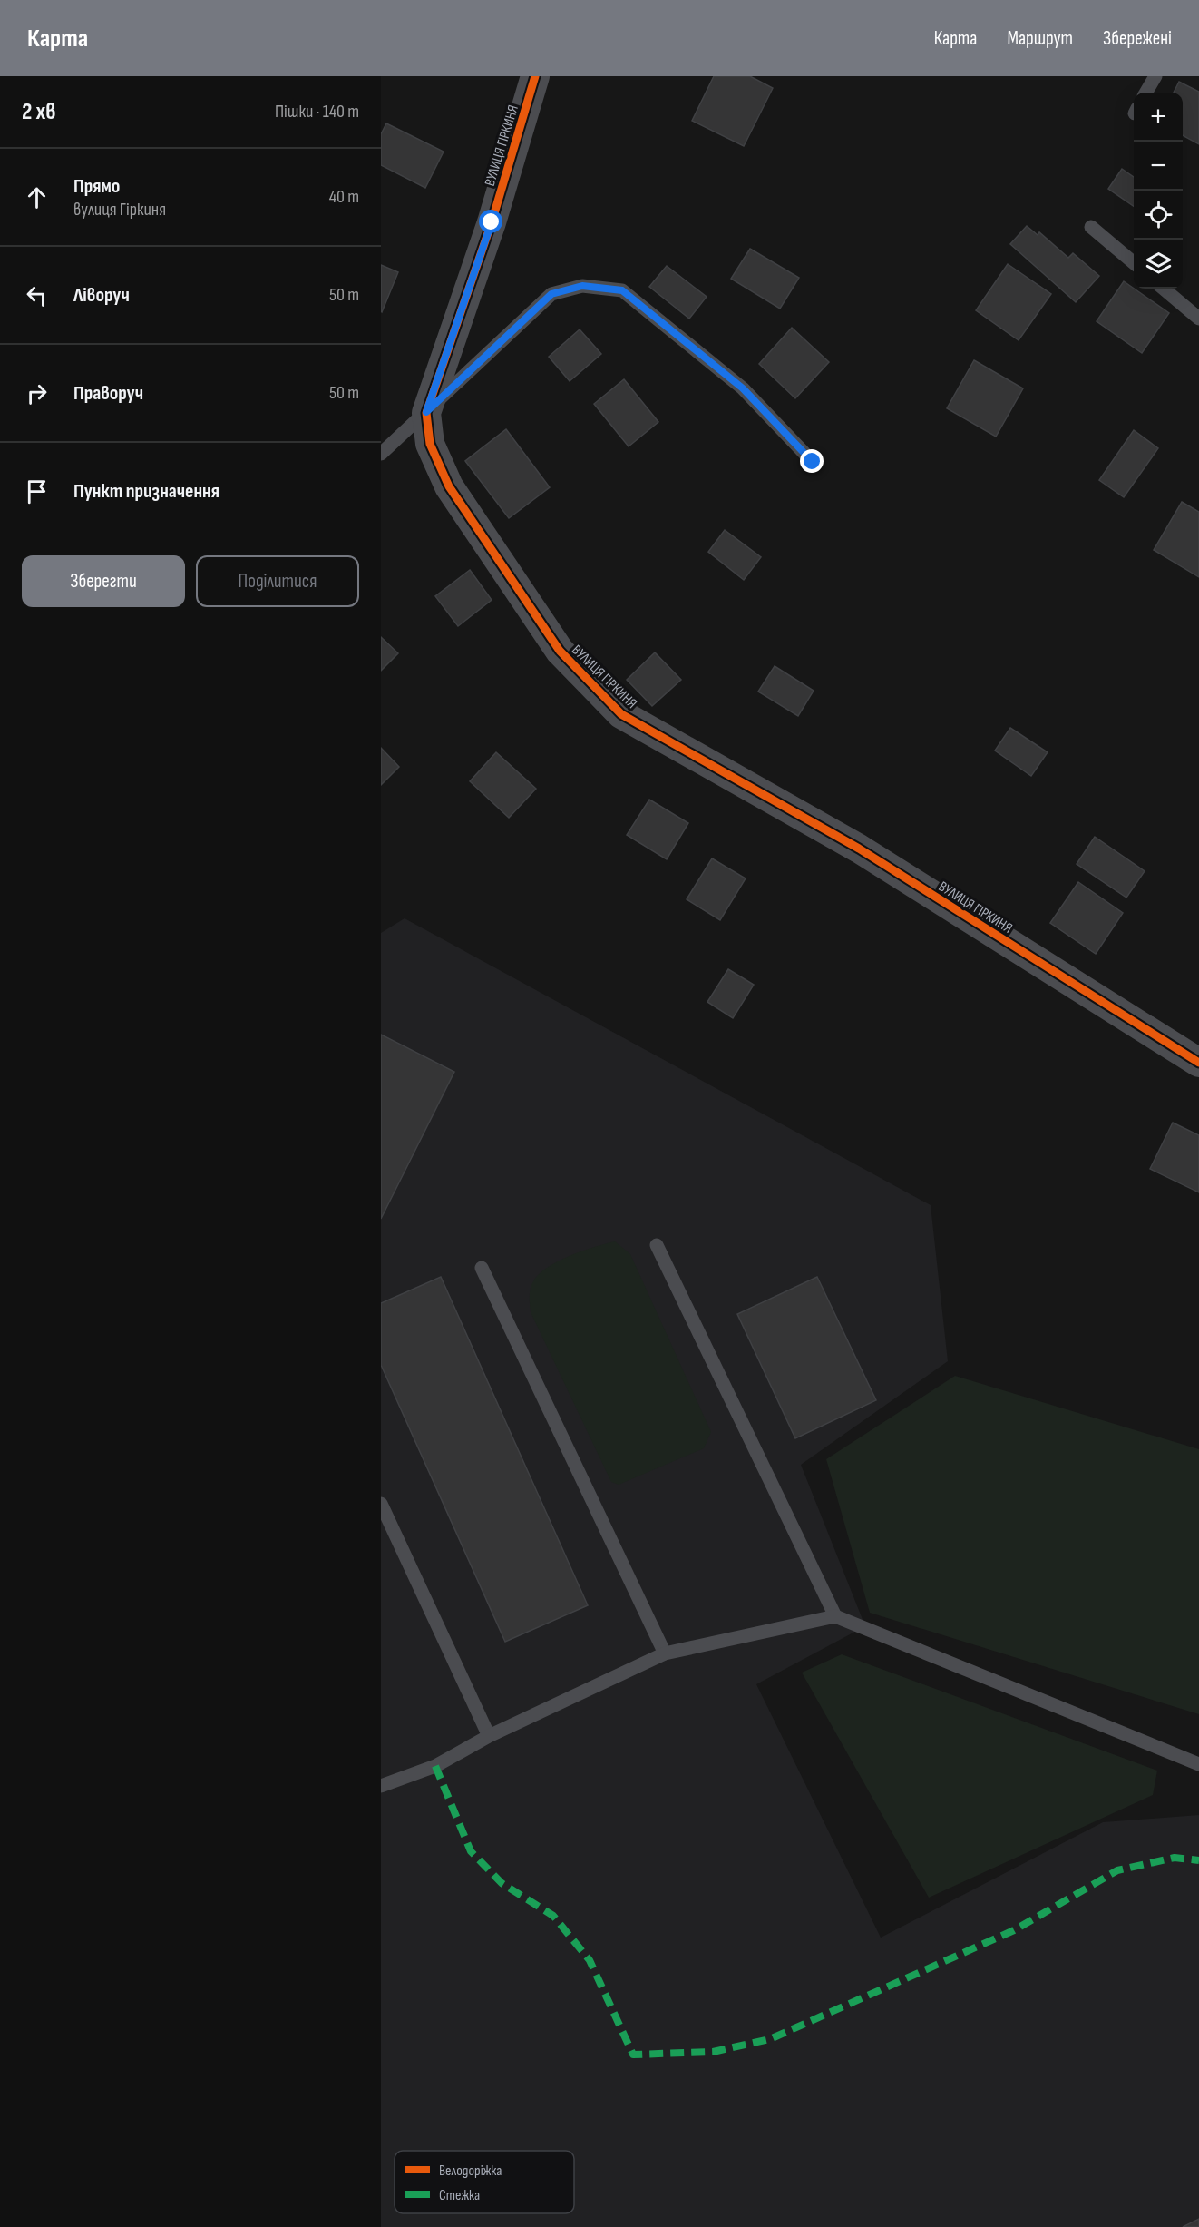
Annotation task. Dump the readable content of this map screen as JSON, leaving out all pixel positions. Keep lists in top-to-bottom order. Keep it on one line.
{"streets":{"street":["ВУЛИЦЯ ГІРКИНЯ"]},"legend":["Велодоріжка","Стежка"],"page":{"header":"Карта","nav":["Карта","Маршрут","Збережені"],"heading":["2 хв","Пішки · 140 m"],"map_buttons":["+","−"],"list":[["Прямо","вулиця Гіркиня","40 m"],["Ліворуч","50 m"],["Праворуч","50 m"],"Пункт призначення"],"buttons":["Зберегти","Поділитися"]}}
